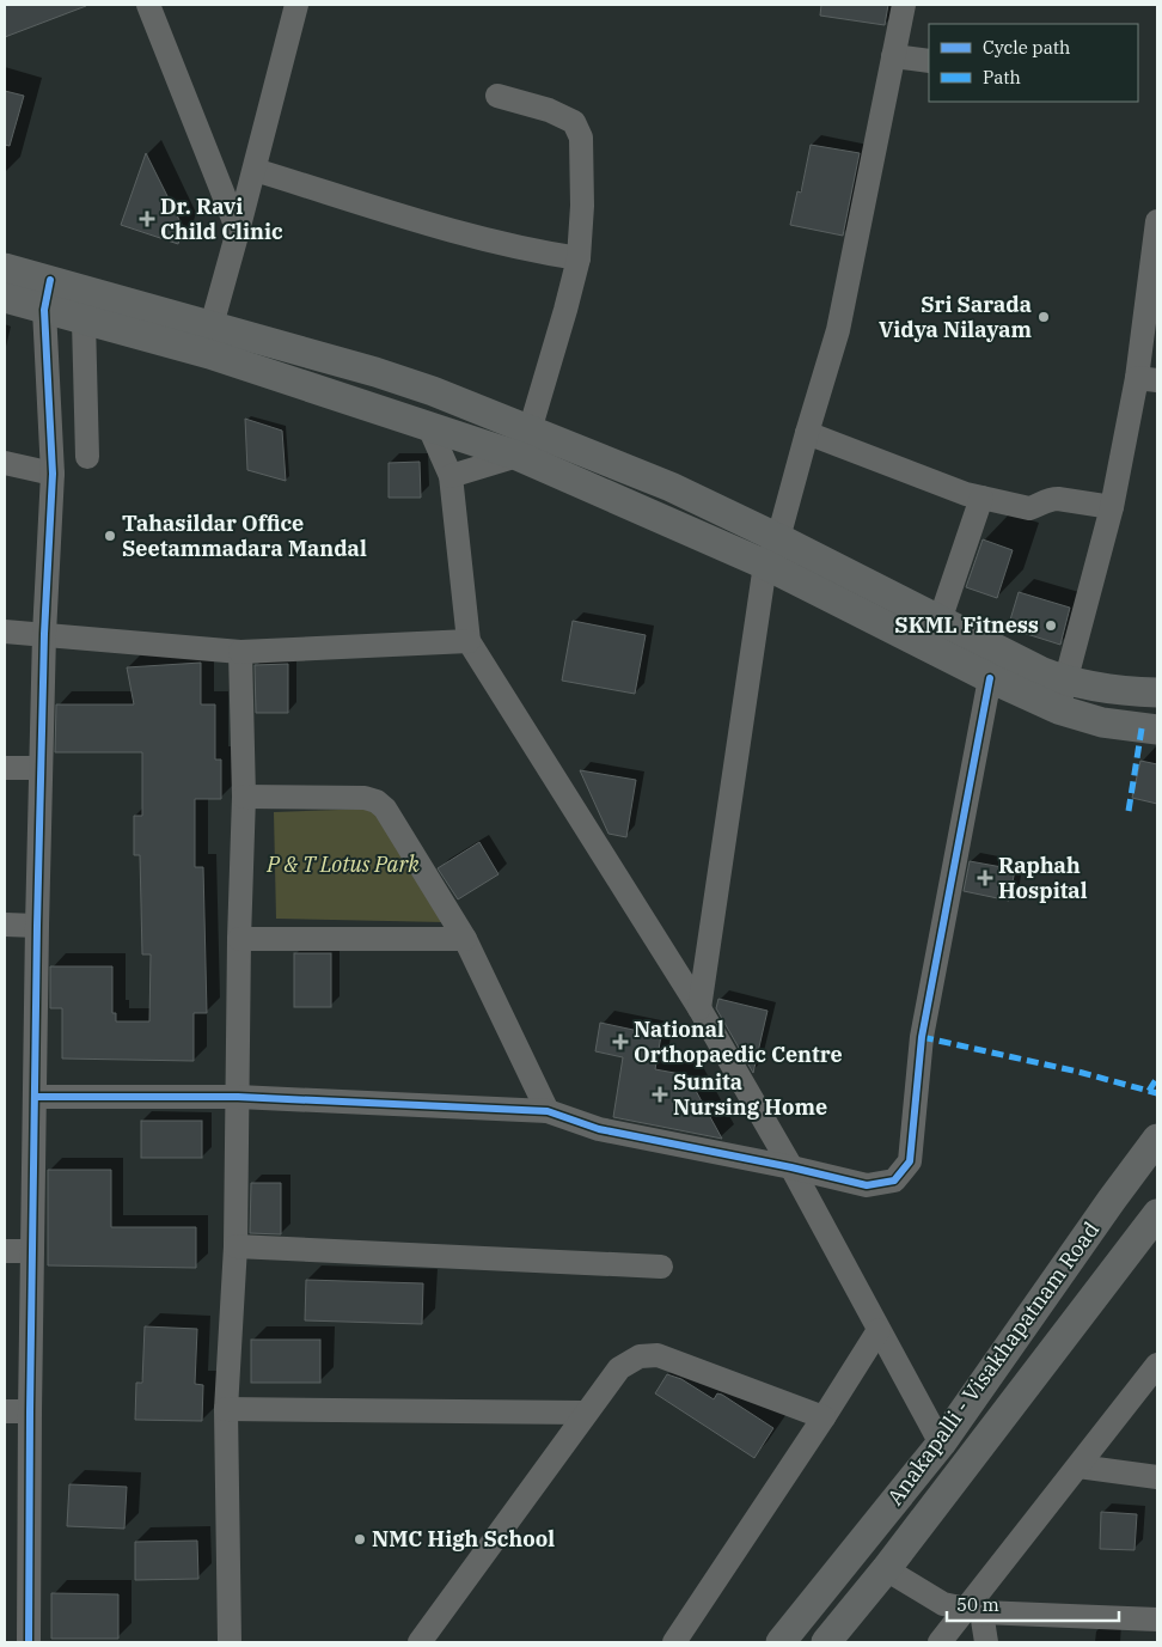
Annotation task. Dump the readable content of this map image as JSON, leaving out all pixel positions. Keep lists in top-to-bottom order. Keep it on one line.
{"streets":{"main road":["Anakapalli - Visakhapatnam Road"]},"parks":["P & T Lotus Park"],"places":{"health":["Dr. Ravi Child Clinic","Raphah Hospital","National Orthopaedic Centre","Sunita Nursing Home"],"other":["Sri Sarada Vidya Nilayam","Tahasildar Office Seetammadara Mandal","SKML Fitness","NMC High School"]},"legend":["Cycle path","Path"],"scale_bar":"50 m"}
